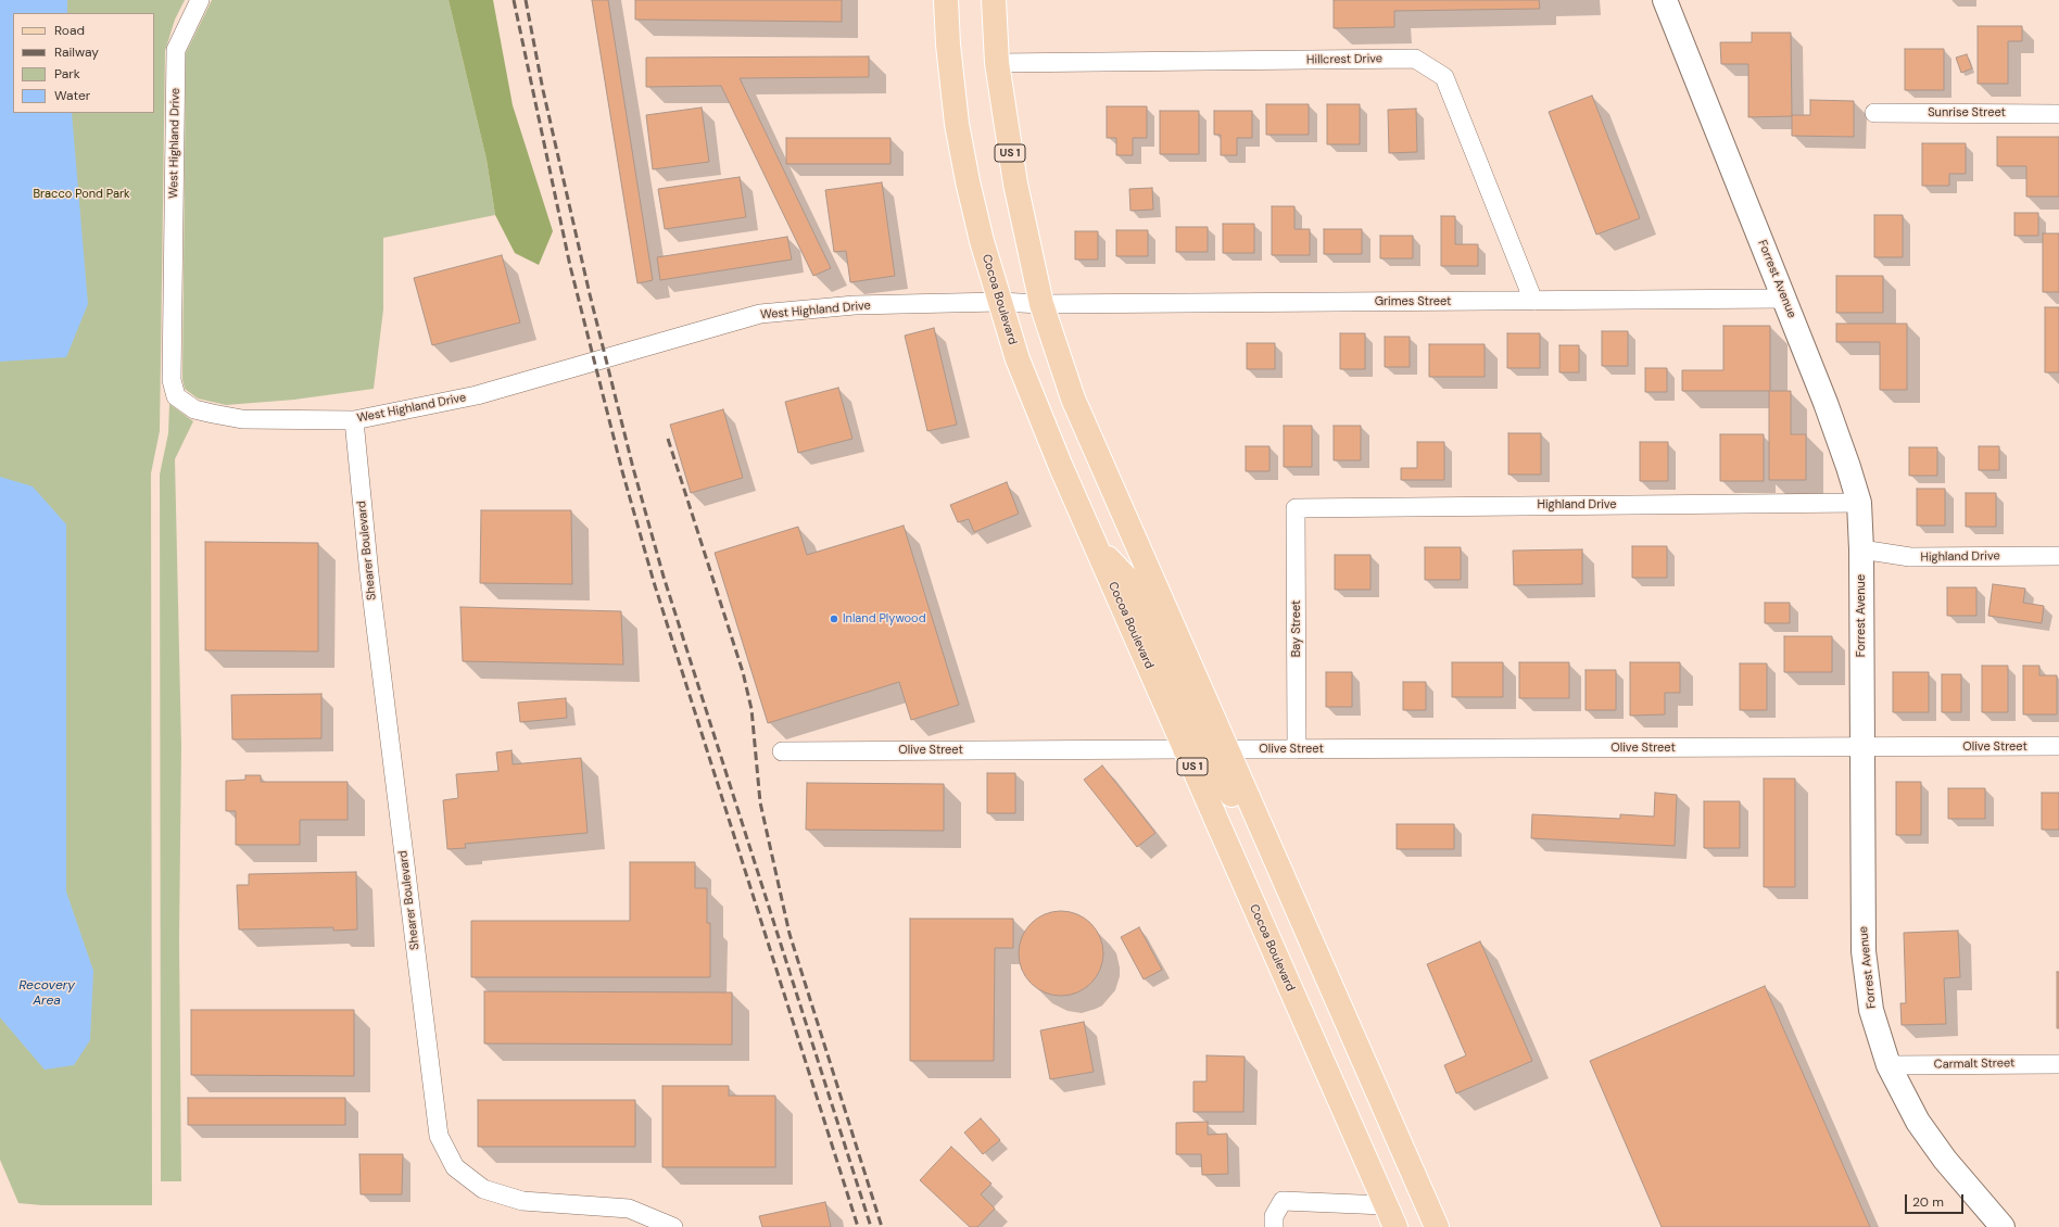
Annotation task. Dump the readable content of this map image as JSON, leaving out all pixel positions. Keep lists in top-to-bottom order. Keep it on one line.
{"streets":{"main road":["US 1","Cocoa Boulevard"],"street":["Hillcrest Drive","Sunrise Street","West Highland Drive","Forrest Avenue","Grimes Street","Highland Drive","Shearer Boulevard","Bay Street","Olive Street","Carmalt Street"]},"crossings":[["Hillcrest Drive","US 1"],["Hillcrest Drive","Grimes Street"],["West Highland Drive","US 1"],["West Highland Drive","Cocoa Boulevard"],["West Highland Drive","Grimes Street"],["West Highland Drive","Shearer Boulevard"],["US 1","Grimes Street"],["US 1","Olive Street"],["Forrest Avenue","Grimes Street"],["Forrest Avenue","Highland Drive"],["Forrest Avenue","Olive Street"],["Forrest Avenue","Carmalt Street"],["Cocoa Boulevard","Olive Street"],["Highland Drive","Bay Street"],["Bay Street","Olive Street"]],"water":["Recovery Area"],"parks":["Bracco Pond Park"],"places":["Inland Plywood"],"legend":["Road","Railway","Park","Water"],"scale_bar":"20 m"}
